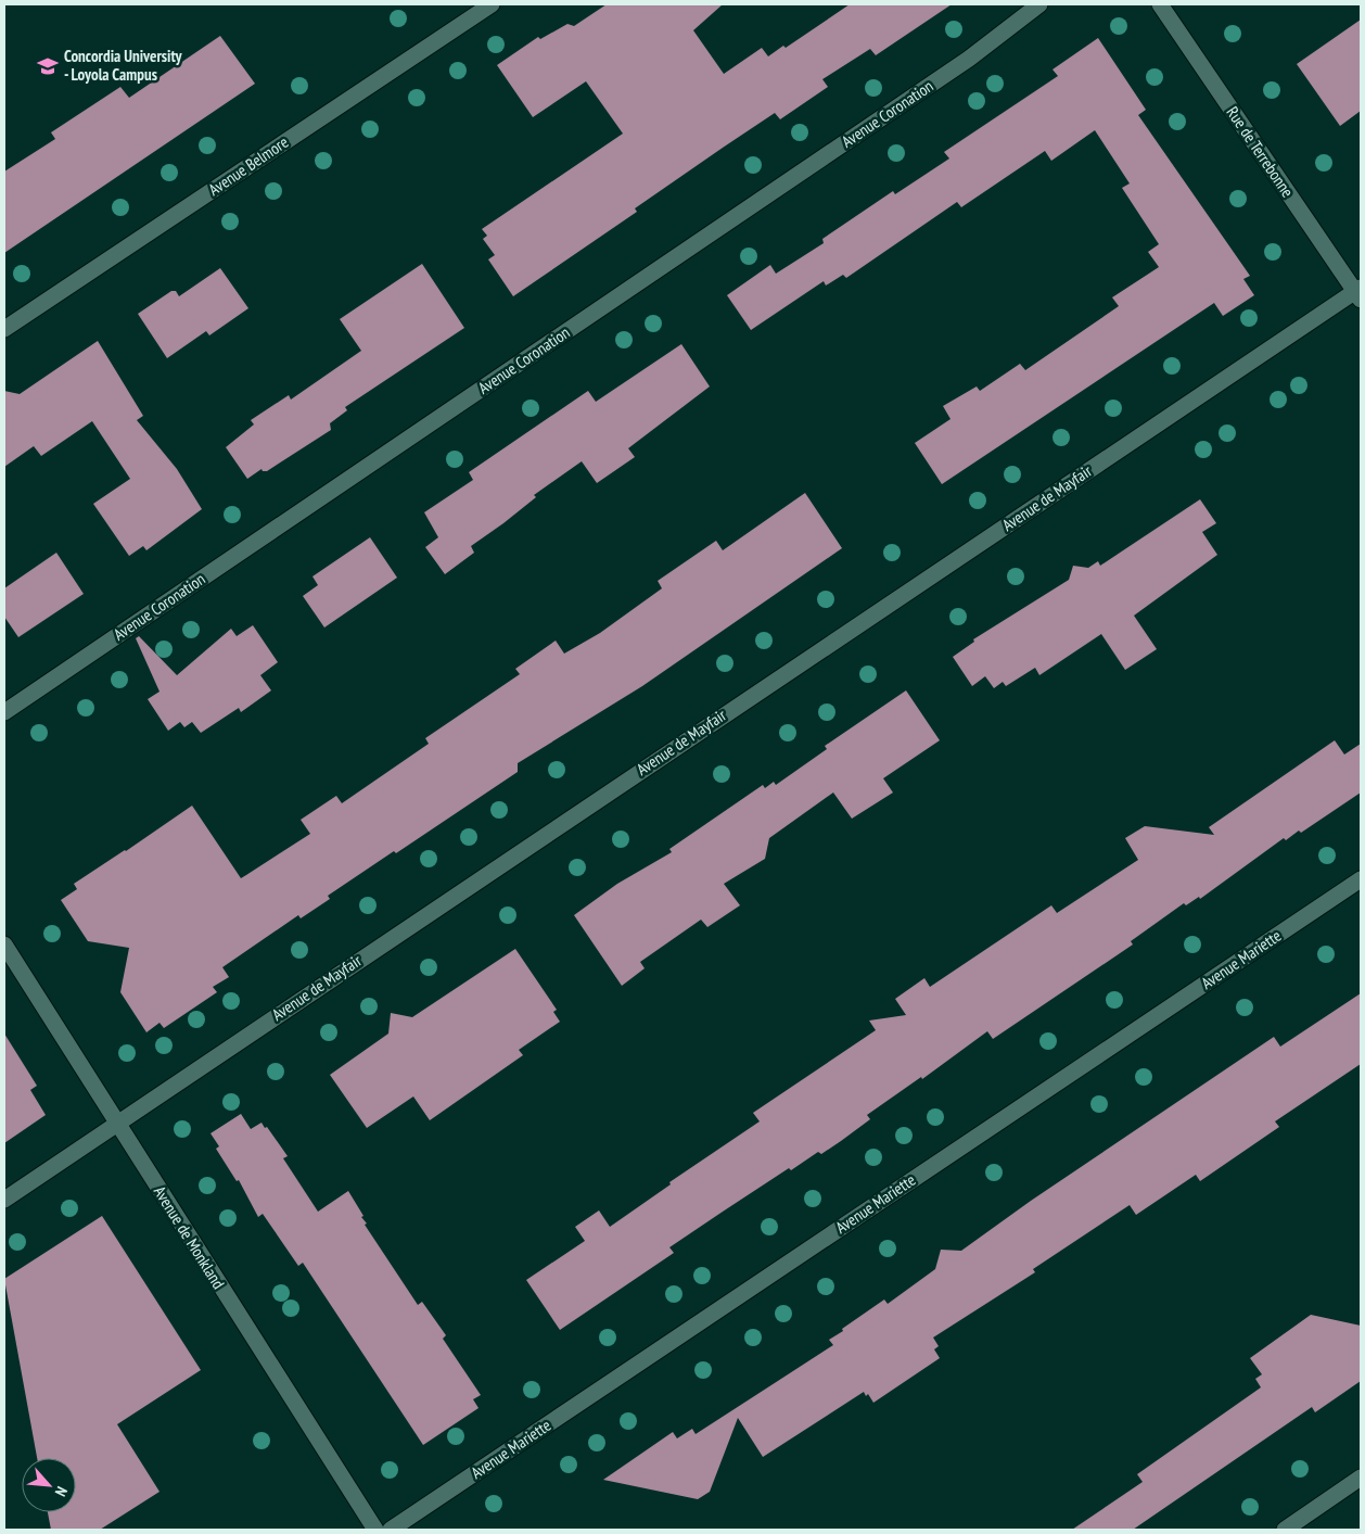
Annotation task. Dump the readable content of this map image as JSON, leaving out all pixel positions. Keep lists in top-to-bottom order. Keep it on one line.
{"streets":{"street":["Avenue Coronation","Rue de Terrebonne","Avenue Belmore","Avenue de Mayfair","Avenue Mariette","Avenue de Monkland"]},"crossings":[["Rue de Terrebonne","Avenue de Mayfair"],["Avenue de Mayfair","Avenue de Monkland"]],"places":{"school or university":["Concordia University - Loyola Campus"]},"north":"bottom right"}
